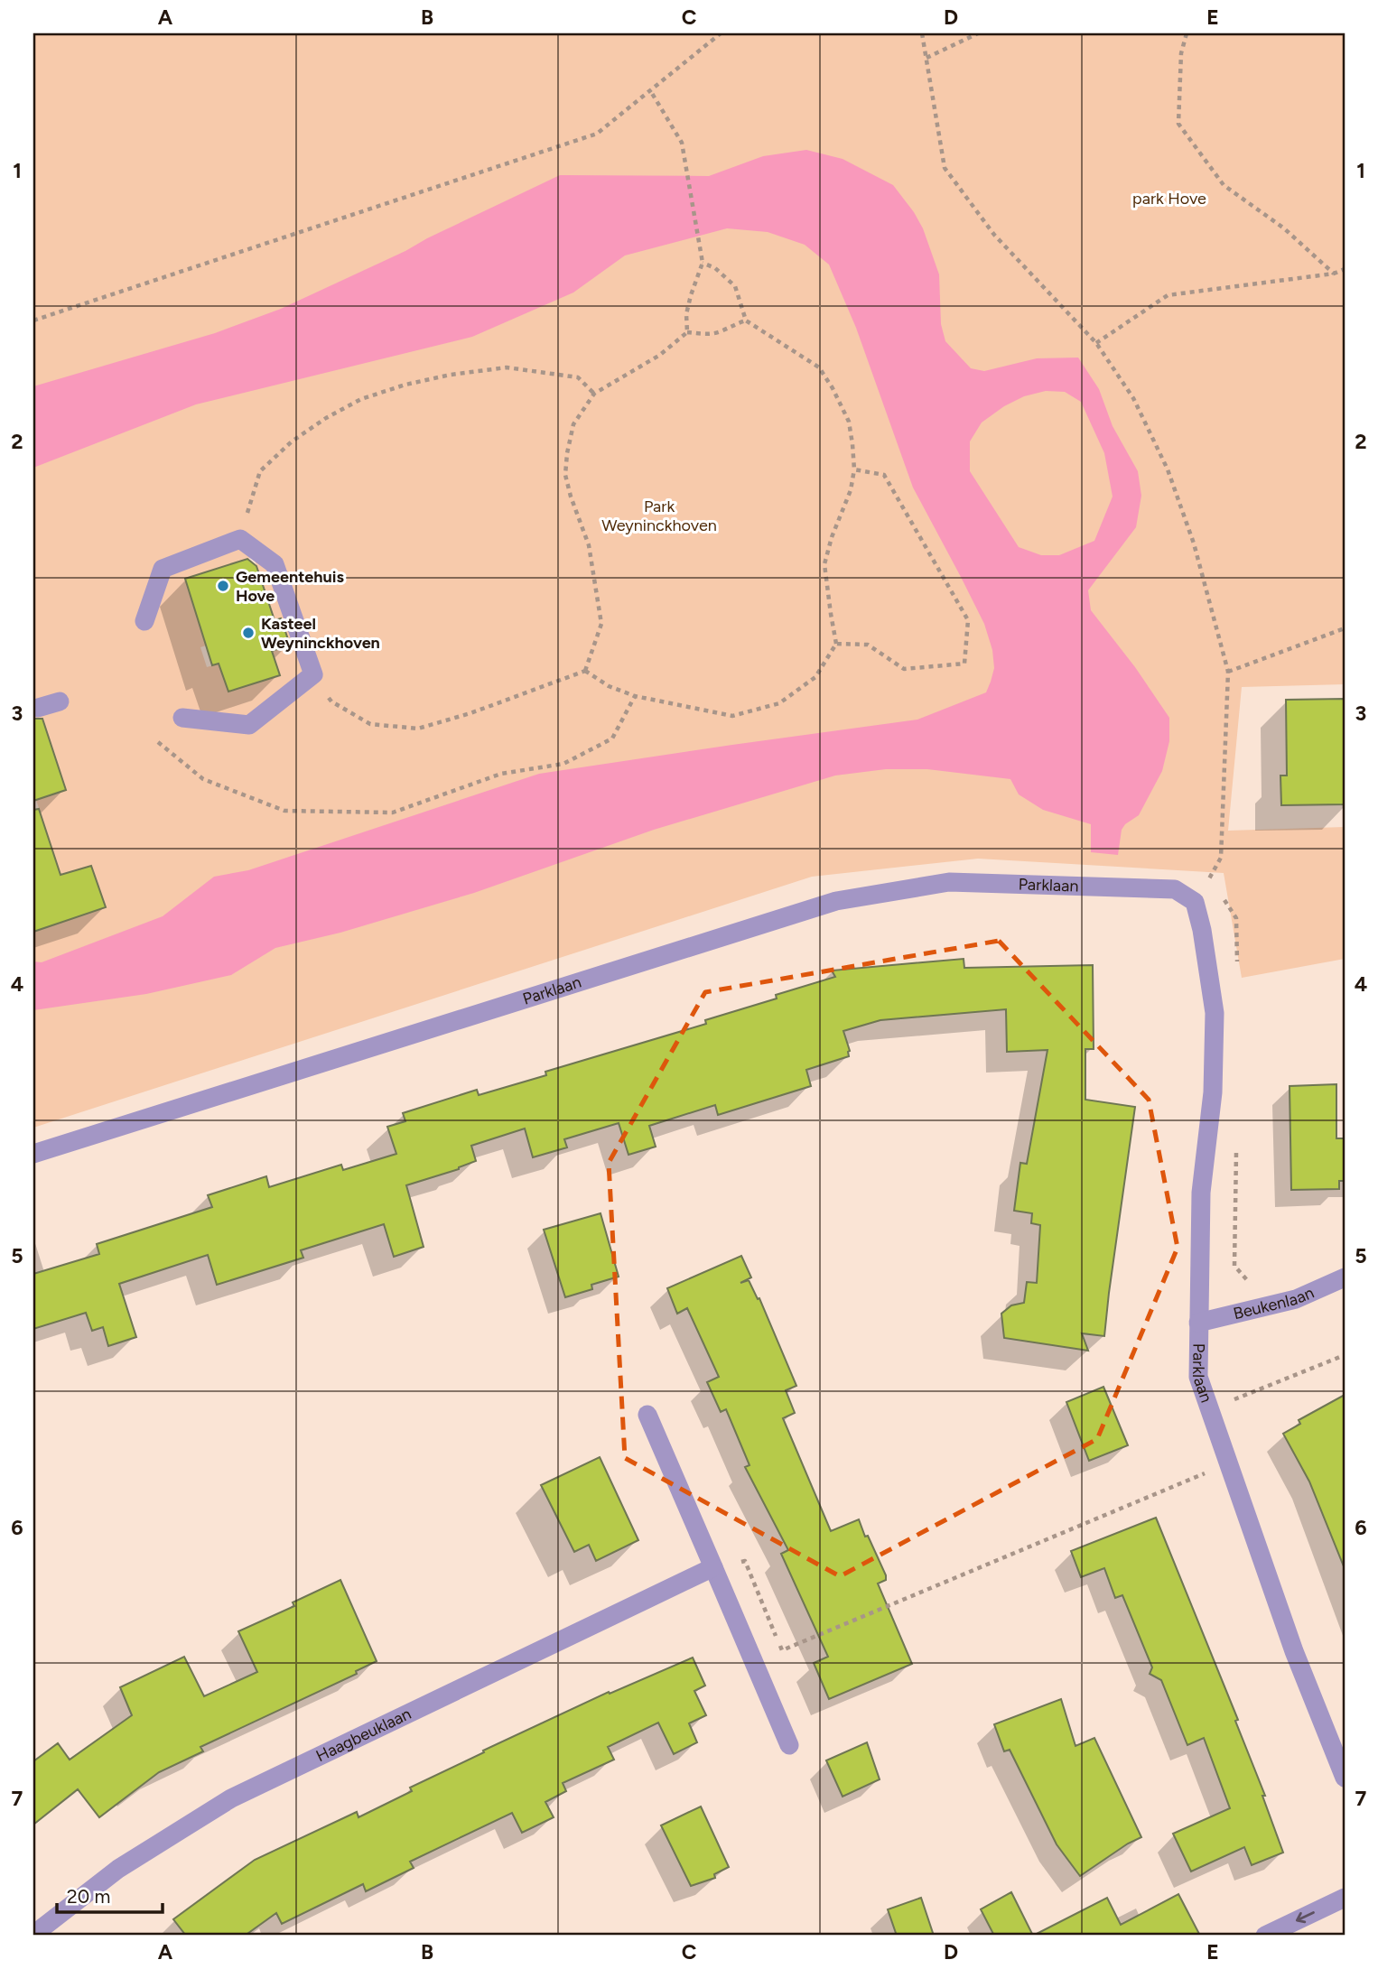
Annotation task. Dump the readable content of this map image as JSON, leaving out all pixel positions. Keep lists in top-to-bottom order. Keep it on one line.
{"streets":{"street":["Parklaan","Beukenlaan","Haagbeuklaan"]},"crossings":[["Parklaan","Beukenlaan"]],"parks":["park Hove","Park Weyninckhoven"],"places":["Gemeentehuis Hove","Kasteel Weyninckhoven"],"scale_bar":"20 m","grid":{"columns":["A","B","C","D","E"],"rows":["1","2","3","4","5","6","7"]}}
